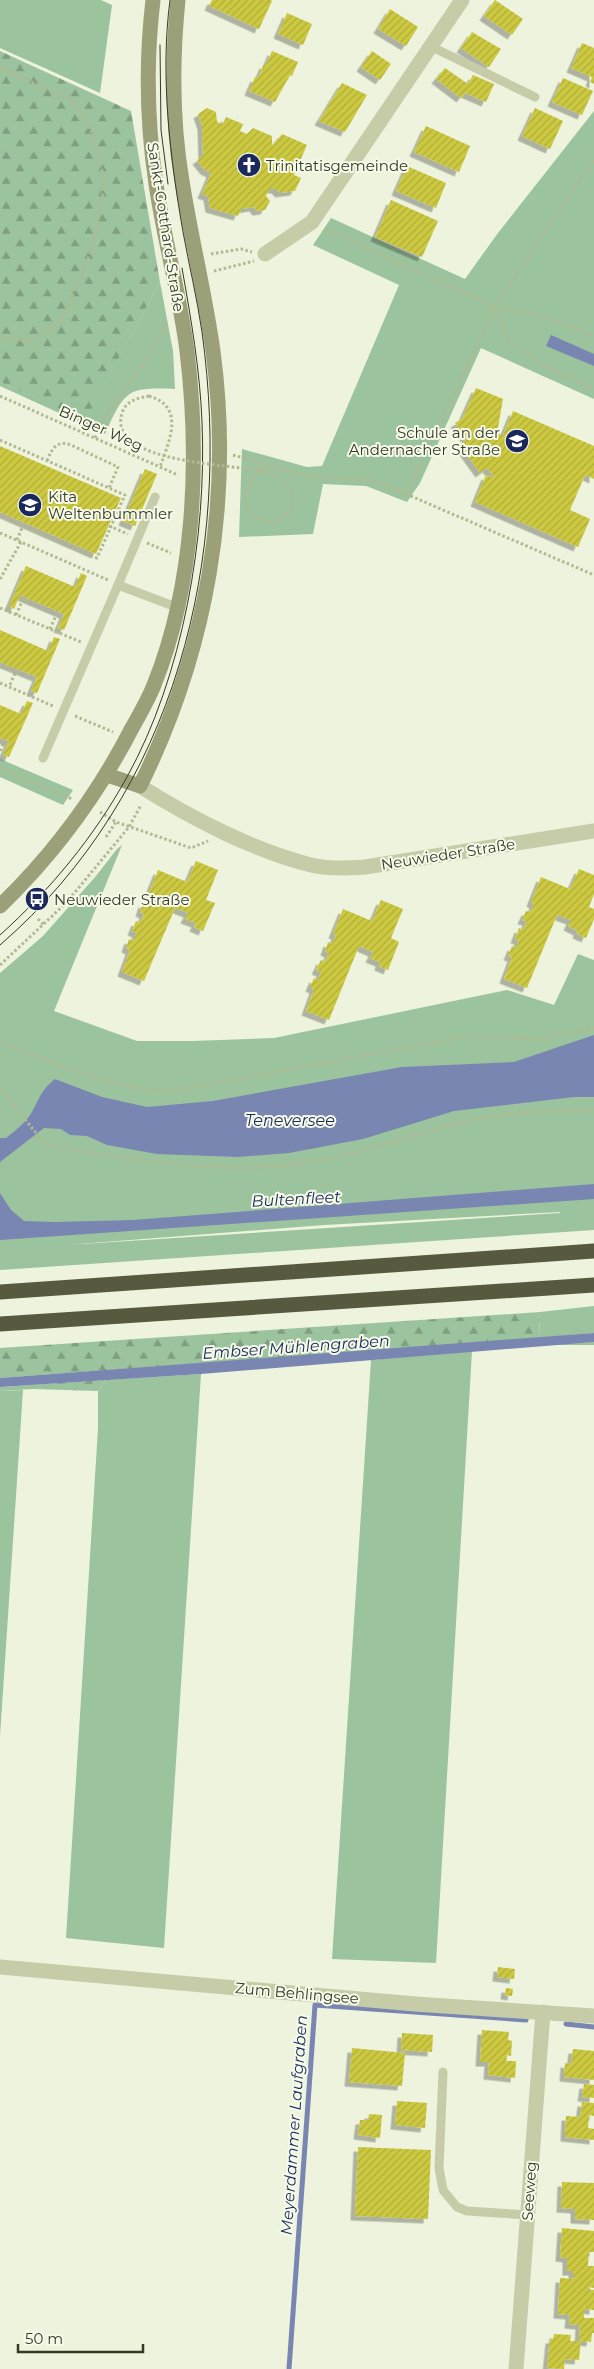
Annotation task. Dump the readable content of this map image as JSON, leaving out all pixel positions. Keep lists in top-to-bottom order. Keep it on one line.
{"streets":{"street":["Sankt-Gotthard-Straße","Neuwieder Straße","Zum Behlingsee","Seeweg"],"path":["Binger Weg"]},"crossings":[["Sankt-Gotthard-Straße","Binger Weg"],["Sankt-Gotthard-Straße","Neuwieder Straße"],["Zum Behlingsee","Seeweg"]],"water":["Teneversee","Bultenfleet","Embser Mühlengraben","Meyerdammer Laufgraben"],"places":{"church":["Trinitatisgemeinde"],"school or university":["Schule an der Andernacher Straße","Kita Weltenbummler"],"bus stop":["Neuwieder Straße"]},"scale_bar":"50 m"}
